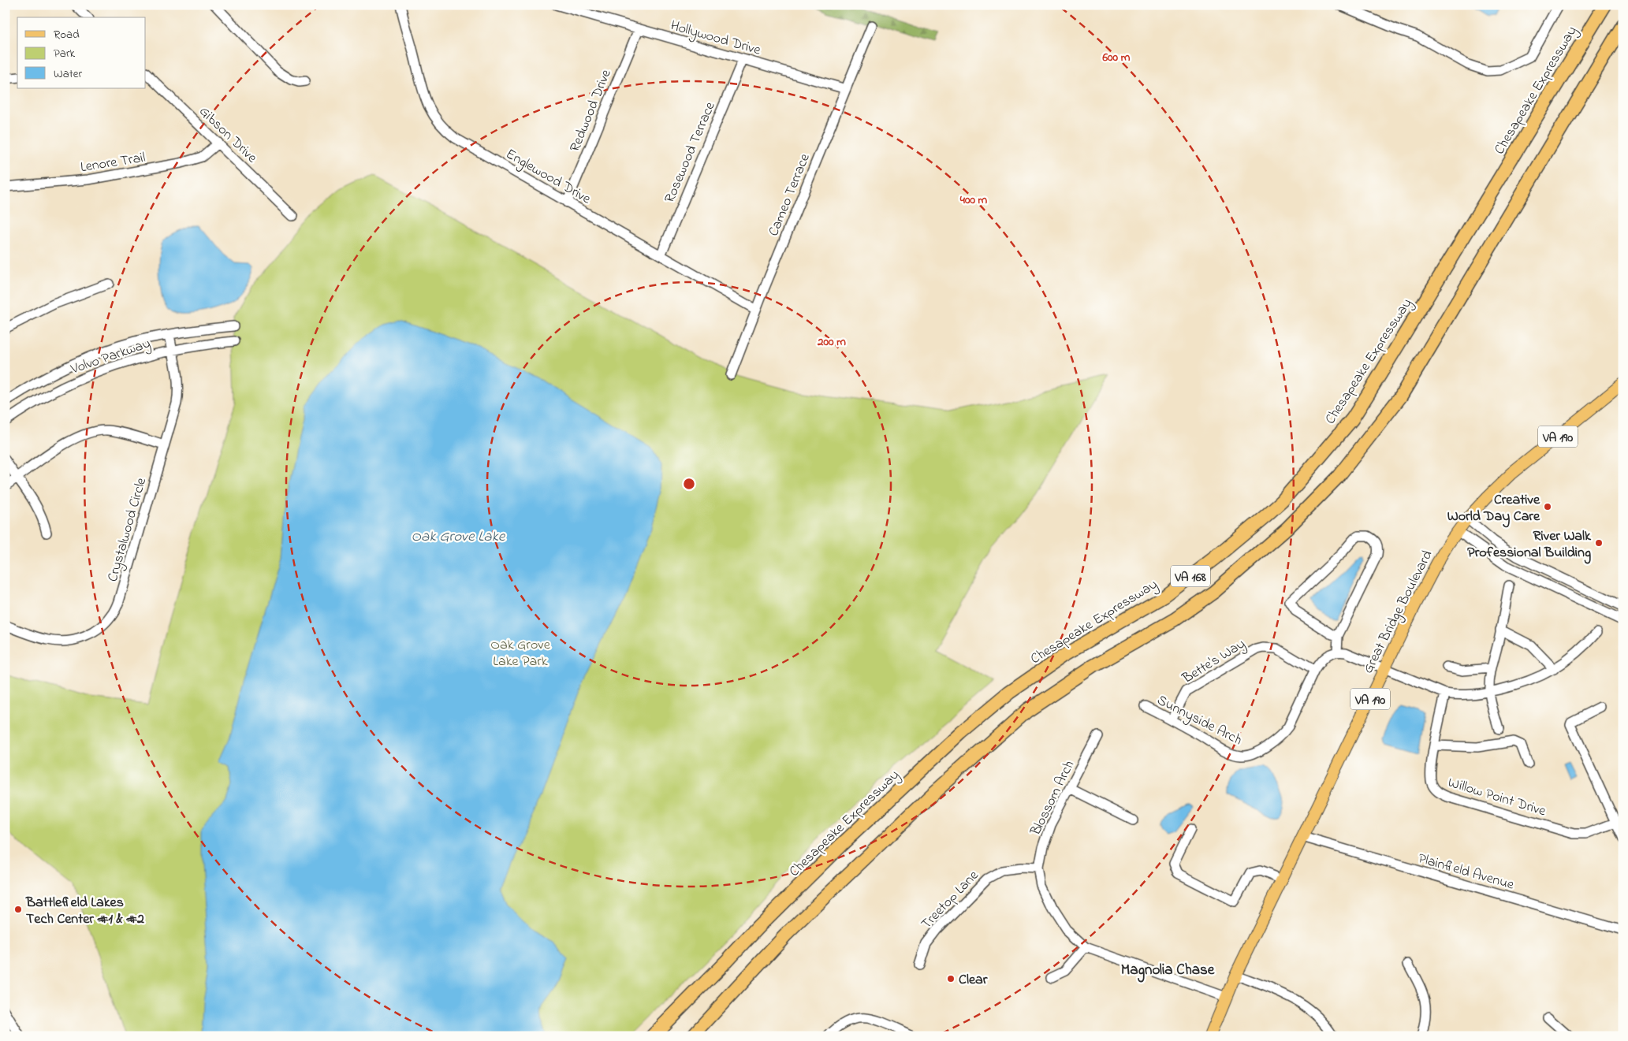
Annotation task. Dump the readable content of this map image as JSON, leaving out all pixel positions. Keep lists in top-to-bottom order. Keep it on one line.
{"streets":{"highway":["Chesapeake Expressway","VA 168"],"main road":["VA 190","Great Bridge Boulevard"],"street":["Hollywood Drive","Redwood Drive","Gibson Drive","Rosewood Terrace","Lenore Trail","Englewood Drive","Cameo Terrace","Volvo Parkway","Crystalwood Circle","Bette's Way","Sunnyside Arch","Willow Point Drive","Blossom Arch","Plainfield Avenue","Treetop Lane"]},"crossings":[["Hollywood Drive","Redwood Drive"],["Hollywood Drive","Rosewood Terrace"],["Hollywood Drive","Cameo Terrace"],["Redwood Drive","Englewood Drive"],["Gibson Drive","Lenore Trail"],["Rosewood Terrace","Englewood Drive"],["Englewood Drive","Cameo Terrace"],["Volvo Parkway","Crystalwood Circle"],["Great Bridge Boulevard","Blossom Arch"],["Great Bridge Boulevard","Plainfield Avenue"],["Bette's Way","Sunnyside Arch"],["Blossom Arch","Treetop Lane"]],"districts":["Magnolia Chase"],"water":["Oak Grove Lake"],"parks":["Oak Grove Lake Park"],"places":["Creative World Day Care","River Walk Professional Building","Battlefield Lakes Tech Center #1 & #2","Clear"],"legend":["Road","Park","Water"],"rings":["600 m","400 m","200 m"]}
